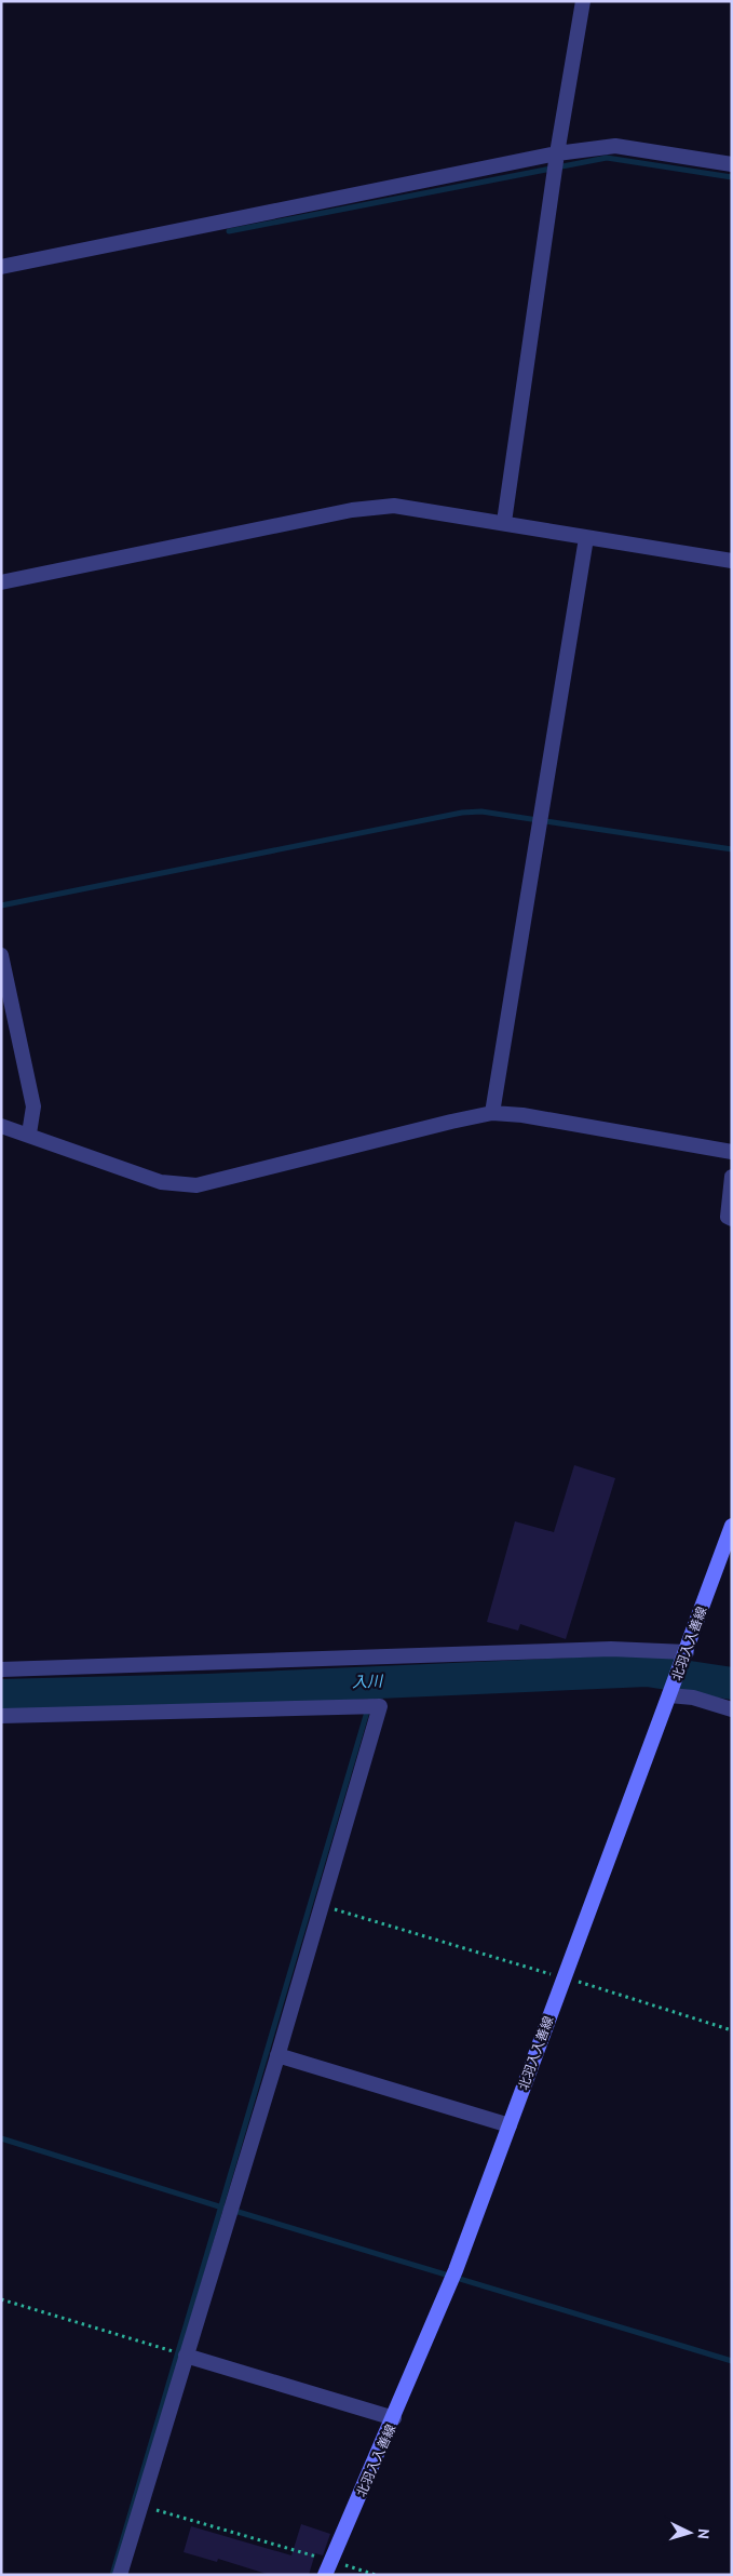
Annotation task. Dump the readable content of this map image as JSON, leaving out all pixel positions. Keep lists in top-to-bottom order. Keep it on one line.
{"streets":{"main road":["北羽入入善線"]},"water":["入川"],"north":"right"}
